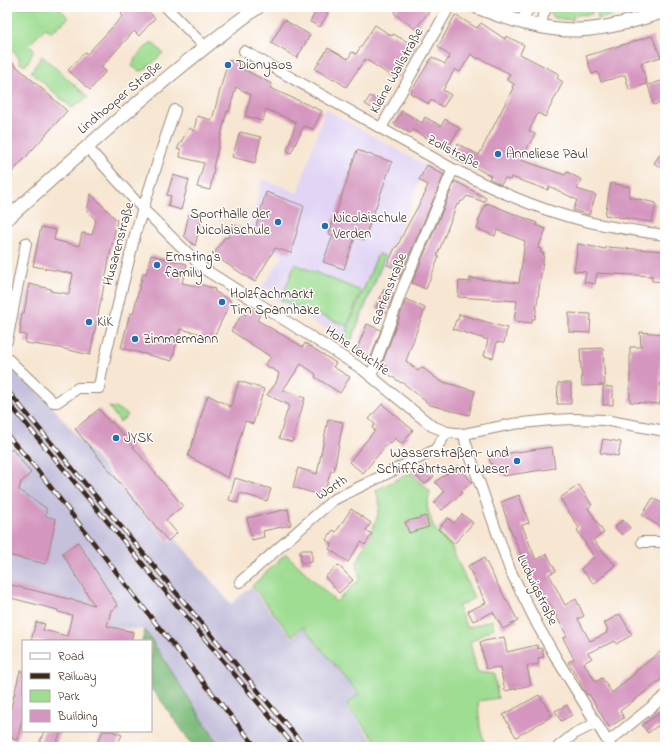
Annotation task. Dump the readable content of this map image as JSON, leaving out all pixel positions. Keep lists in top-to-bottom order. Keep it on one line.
{"streets":{"main road":["Lindhooper Straße"],"street":["Kleine Wallstraße","Zollstraße","Husarenstraße","Gartenstraße","Hohe Leuchte","Worth","Ludwigstraße"]},"crossings":[["Kleine Wallstraße","Zollstraße"],["Lindhooper Straße","Hohe Leuchte"],["Zollstraße","Gartenstraße"],["Husarenstraße","Hohe Leuchte"],["Gartenstraße","Hohe Leuchte"],["Hohe Leuchte","Worth"],["Hohe Leuchte","Ludwigstraße"]],"places":["Dionysos","Anneliese Paul","Sporthalle der Nicolaischule","Nicolaischule Verden","Ernsting's family","Holzfachmarkt Tim Spannhake","KiK","Zimmermann","JYSK","Wasserstraßen- und Schifffahrtsamt Weser"],"legend":["Road","Railway","Park","Building"]}
